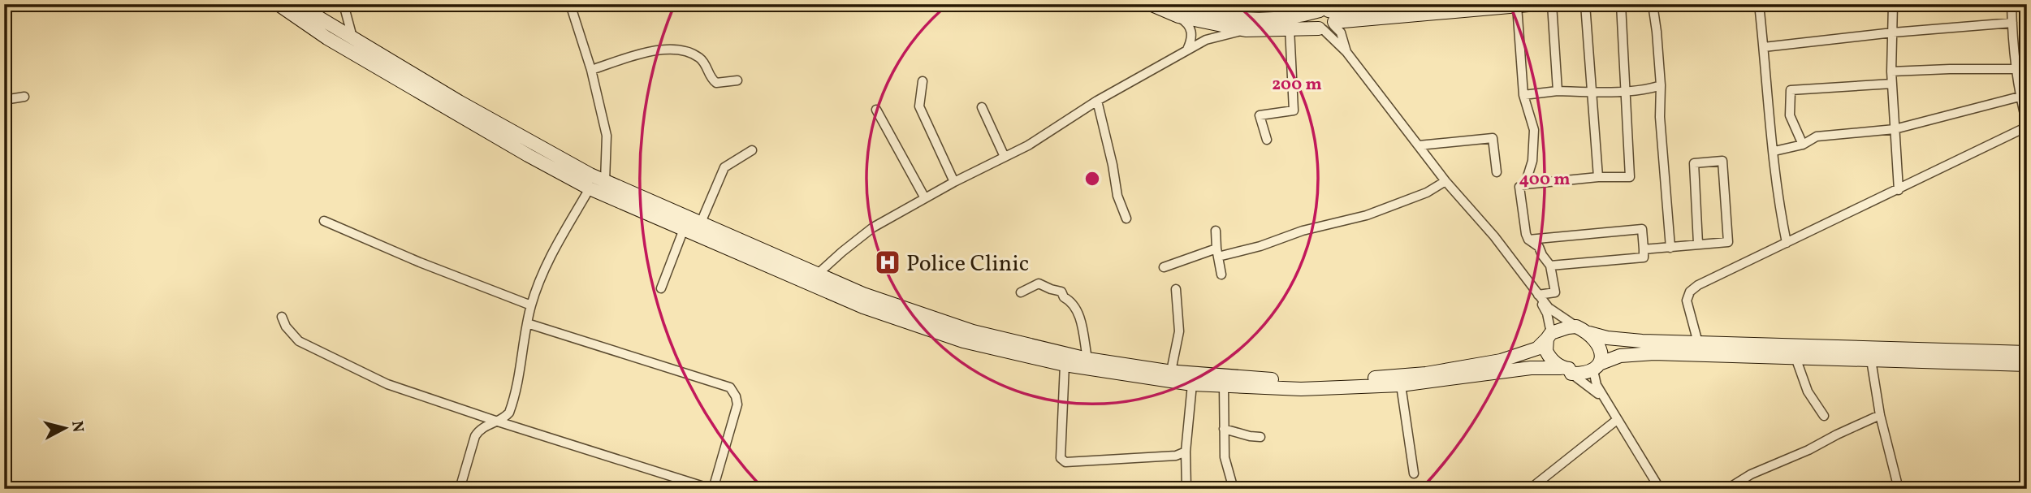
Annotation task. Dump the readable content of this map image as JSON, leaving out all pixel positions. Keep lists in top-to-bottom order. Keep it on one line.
{"places":{"hospital":["Police Clinic"]},"north":"right","rings":["200 m","400 m"]}
